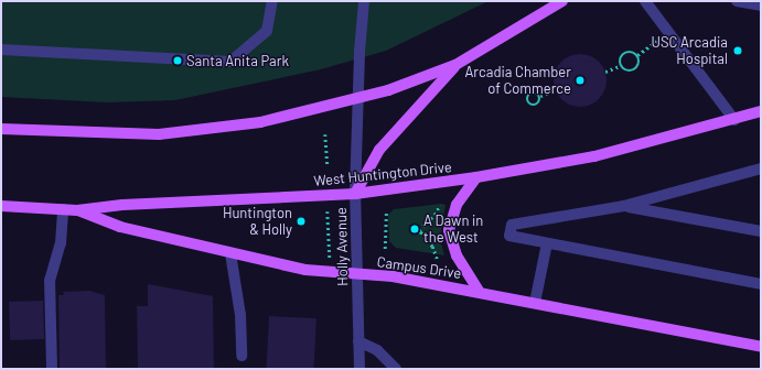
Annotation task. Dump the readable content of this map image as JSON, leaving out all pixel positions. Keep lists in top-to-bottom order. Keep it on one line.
{"streets":{"main road":["West Huntington Drive","Campus Drive"],"street":["Holly Avenue"]},"crossings":[["West Huntington Drive","Holly Avenue"],["West Huntington Drive","Campus Drive"],["Holly Avenue","Campus Drive"]],"places":["USC Arcadia Hospital","Santa Anita Park","Arcadia Chamber of Commerce","Huntington & Holly","A Dawn in the West"]}
